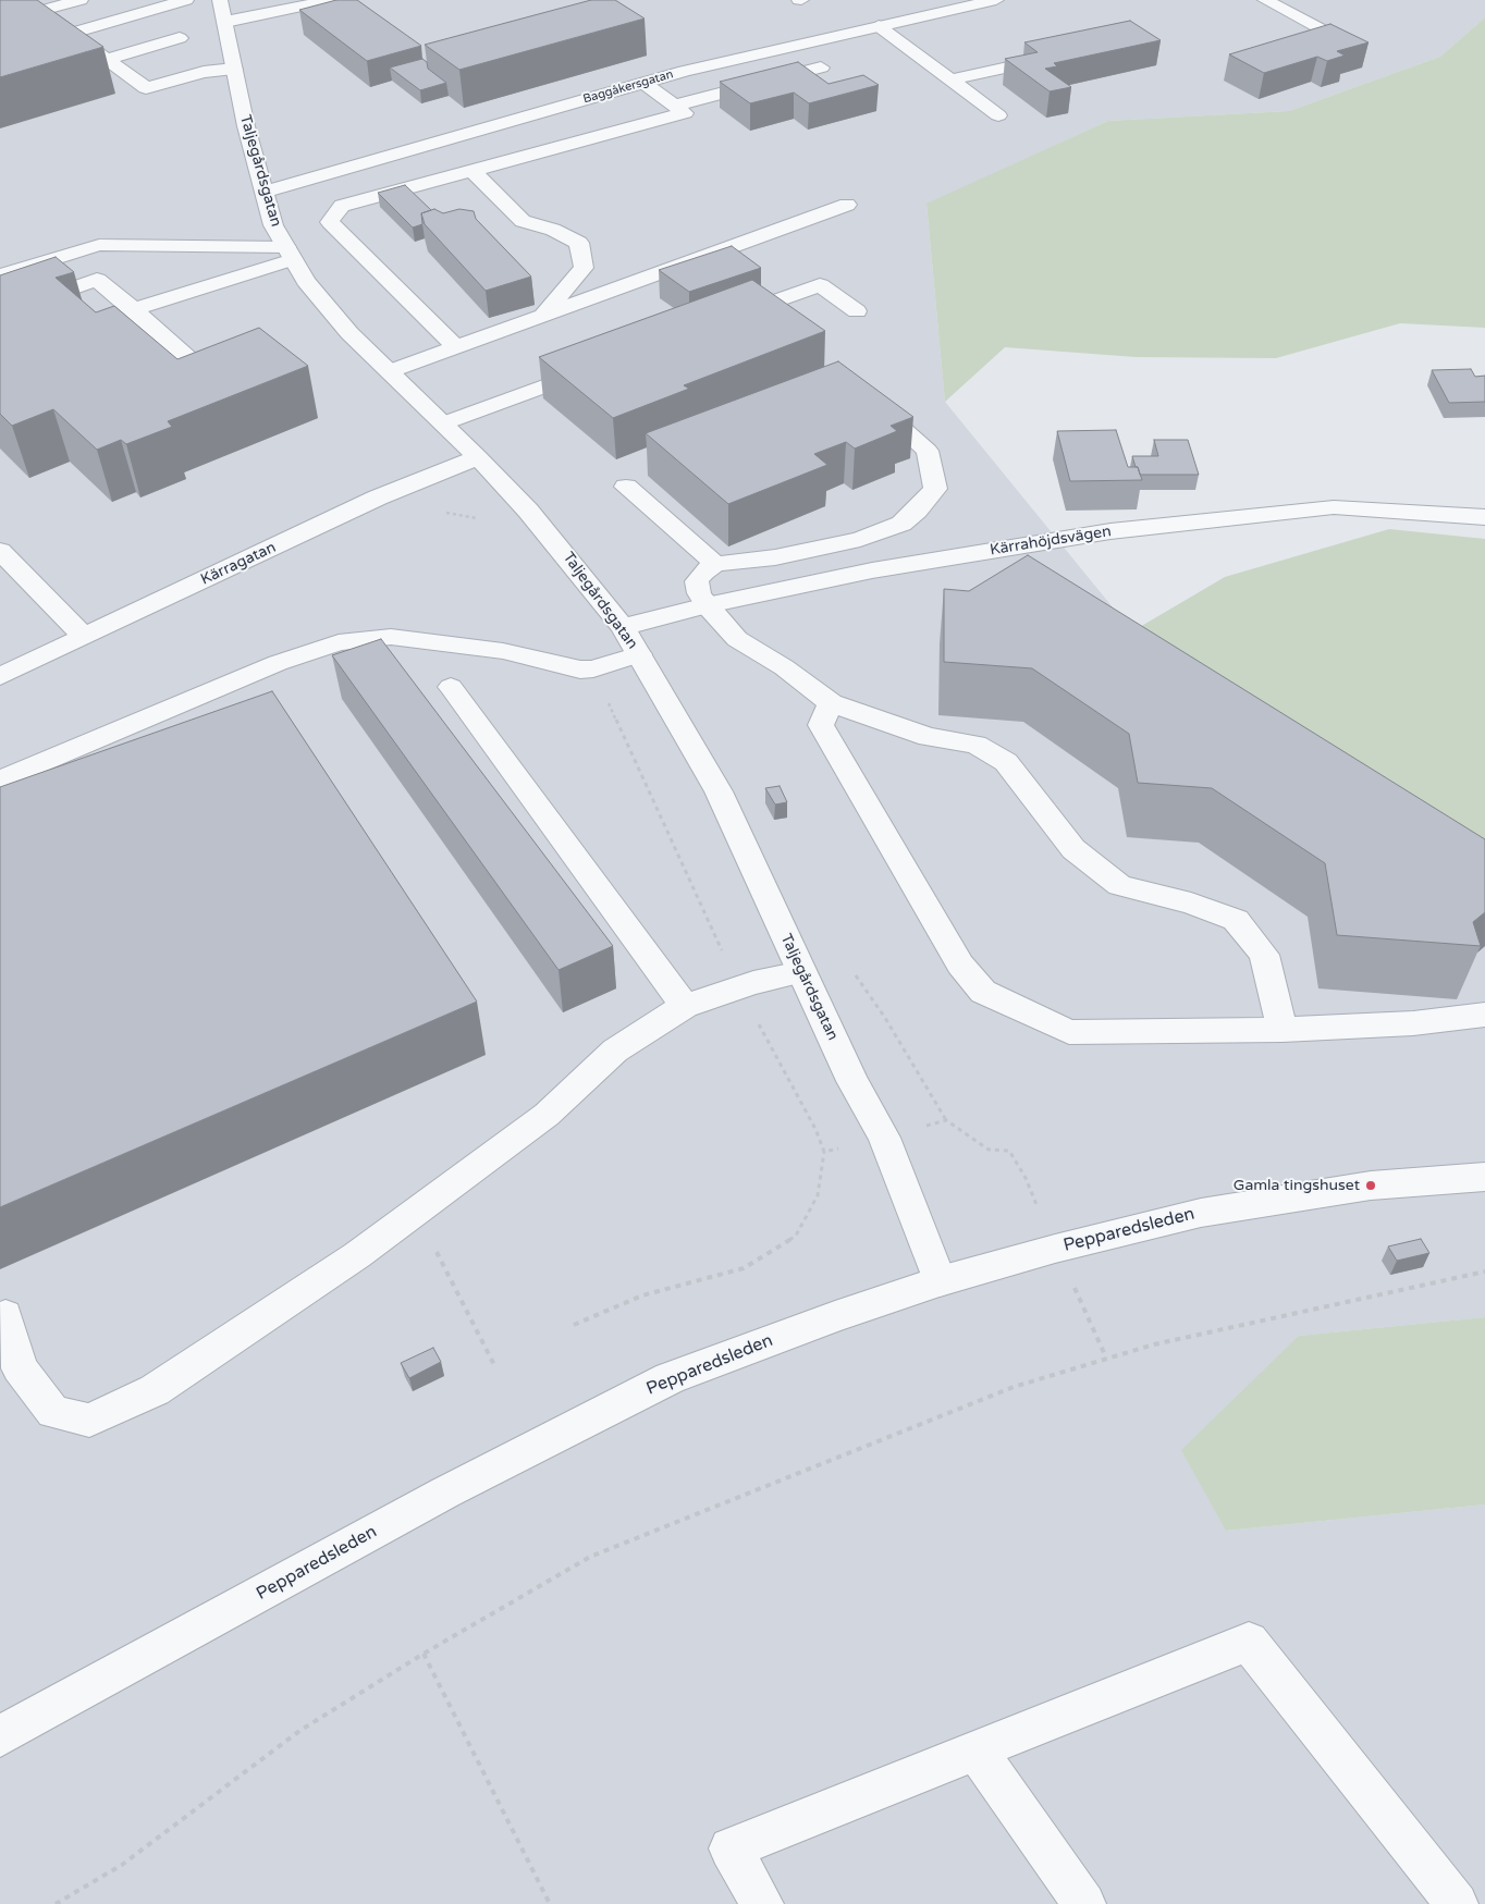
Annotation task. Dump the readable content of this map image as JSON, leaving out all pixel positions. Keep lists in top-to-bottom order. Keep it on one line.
{"streets":{"street":["Baggåkersgatan","Taljegårdsgatan","Kärrahöjdsvägen","Kärragatan","Pepparedsleden"]},"crossings":[["Baggåkersgatan","Taljegårdsgatan"],["Taljegårdsgatan","Kärrahöjdsvägen"],["Taljegårdsgatan","Kärragatan"],["Taljegårdsgatan","Pepparedsleden"]],"places":["Gamla tingshuset"]}
